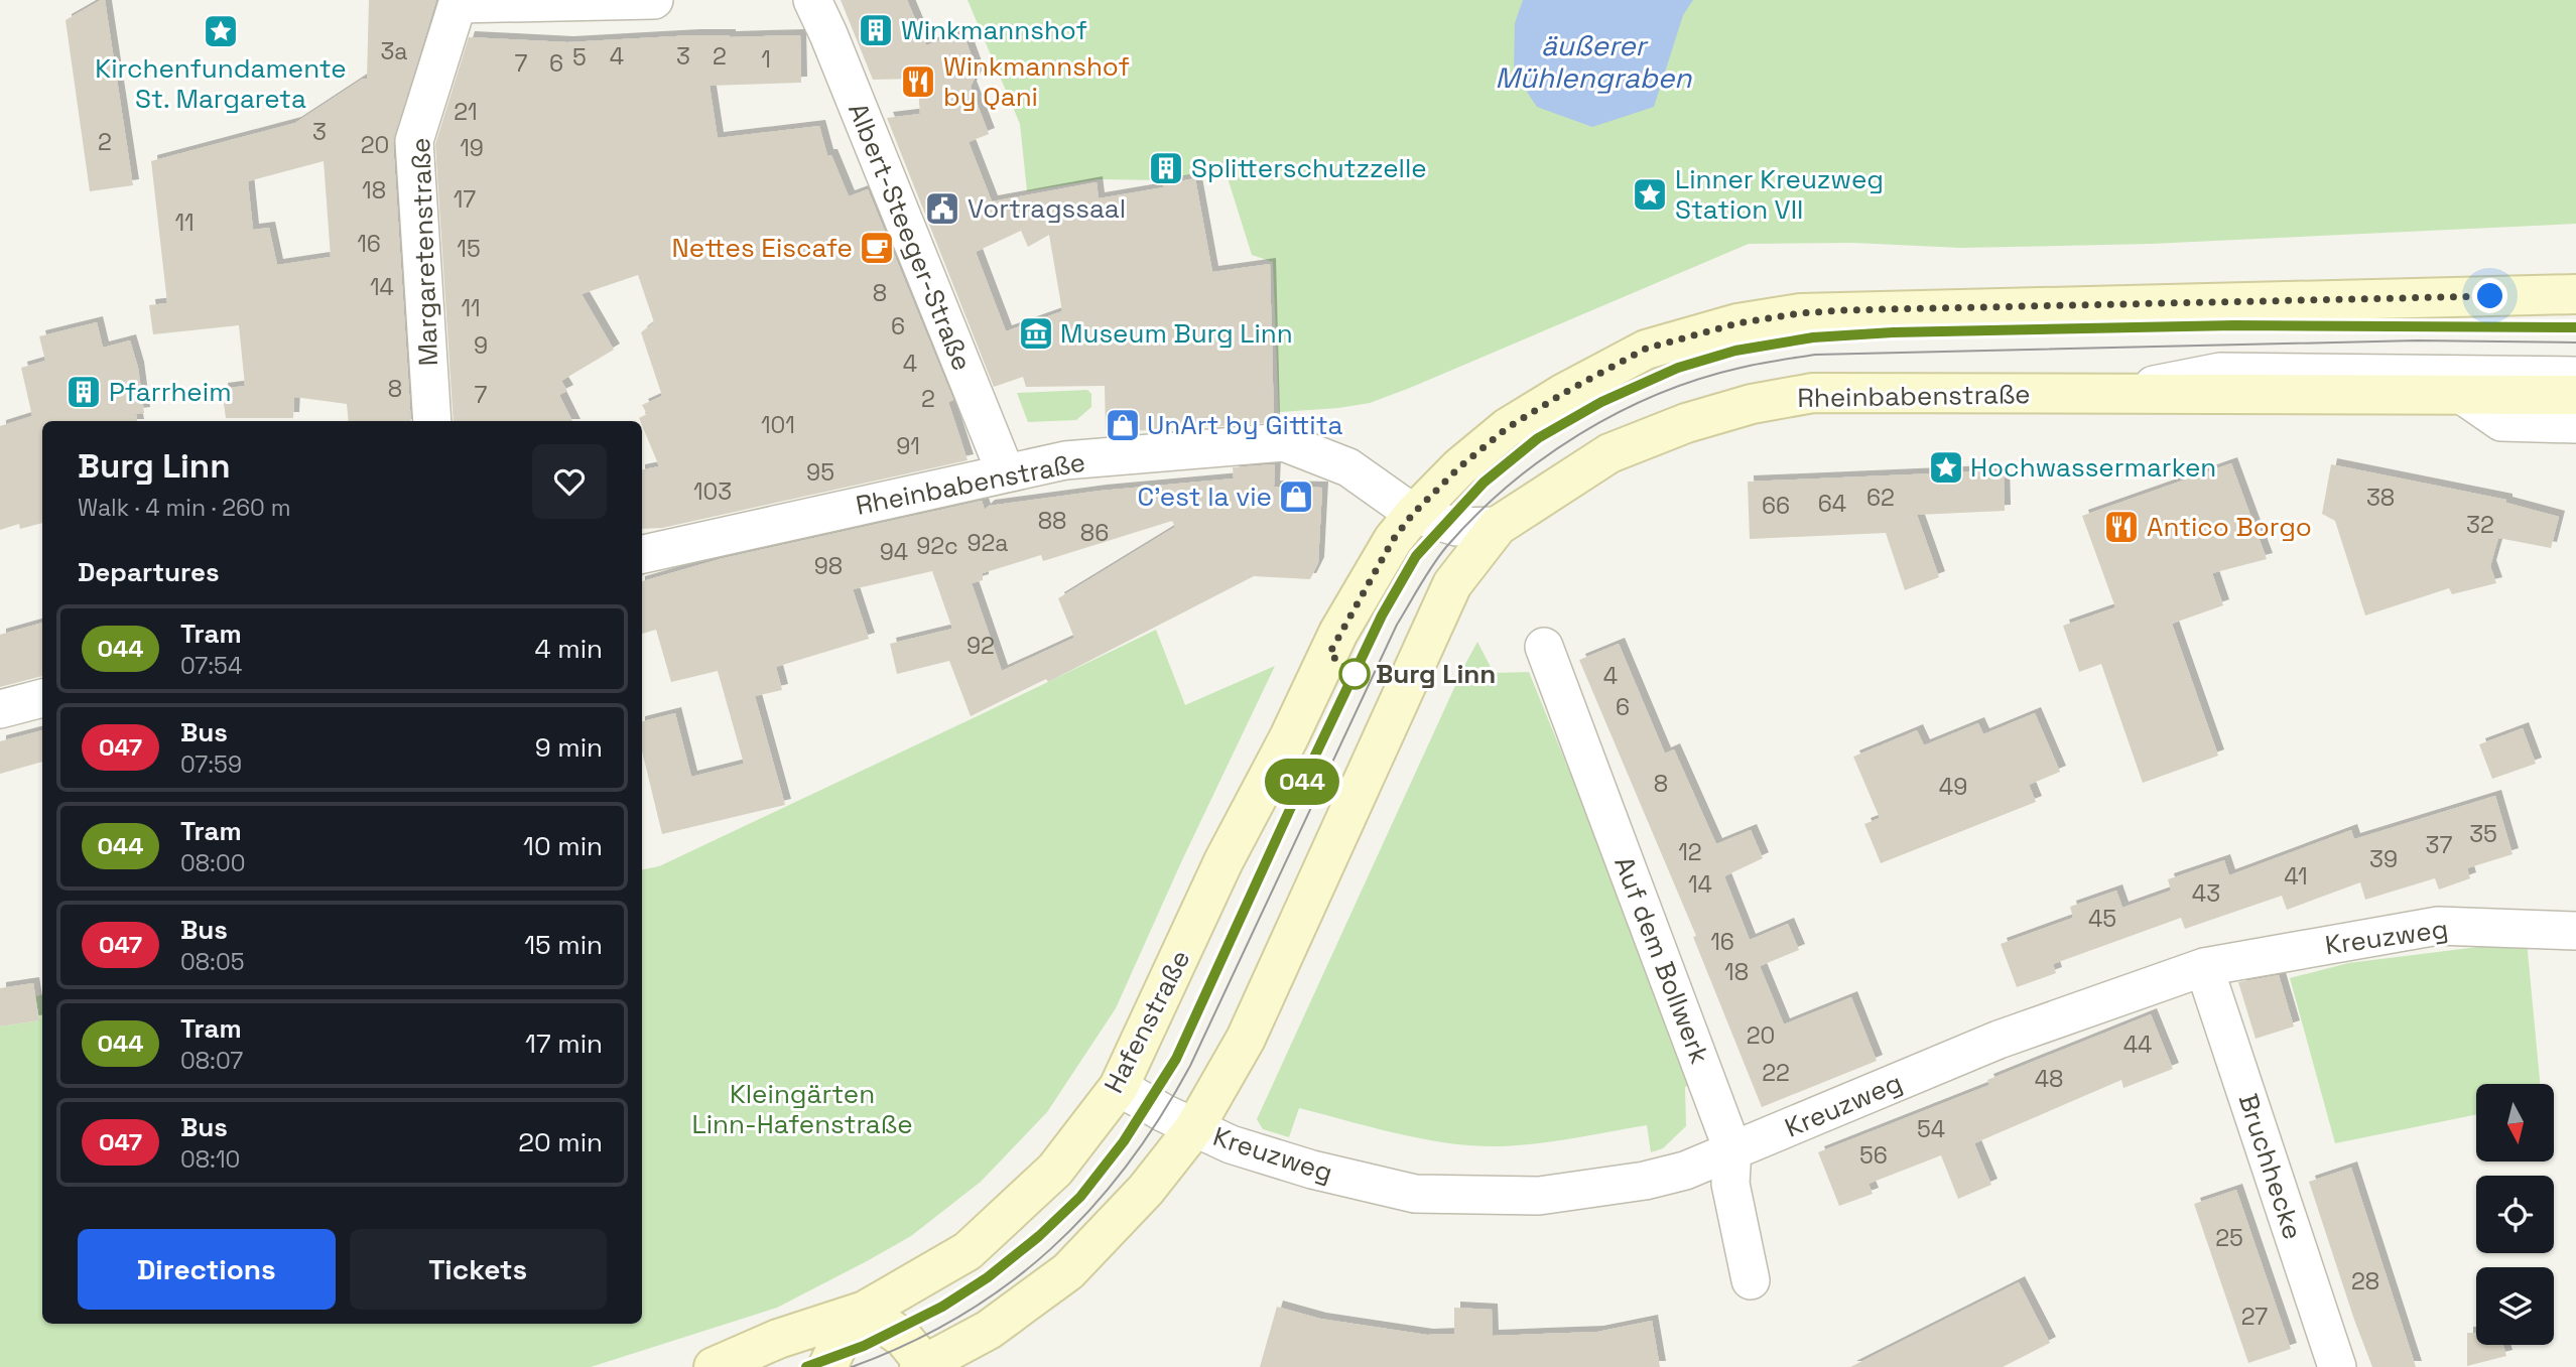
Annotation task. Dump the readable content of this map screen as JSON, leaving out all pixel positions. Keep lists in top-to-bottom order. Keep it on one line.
{"streets":{"main road":["Rheinbabenstraße","Hafenstraße"],"street":["Albert-Steeger-Straße","Margaretenstraße","Kreuzweg","Auf dem Bollwerk","Bruchhecke"]},"crossings":[["Albert-Steeger-Straße","Rheinbabenstraße"],["Rheinbabenstraße","Hafenstraße"],["Kreuzweg","Auf dem Bollwerk"],["Kreuzweg","Hafenstraße"],["Kreuzweg","Bruchhecke"]],"water":["äußerer Mühlengraben"],"parks":["Kleingärten Linn-Hafenstraße"],"places":{"building":["Winkmannshof","Splitterschutzzelle","Pfarrheim"],"place":["Kirchenfundamente St. Margareta","Linner Kreuzweg Station VII","Hochwassermarken"],"restaurant":["Winkmannshof by Qani","Antico Borgo"],"public building":["Vortragssaal"],"cafe":["Nettes Eiscafe"],"museum":["Museum Burg Linn"],"shop":["UnArt by Gittita","C'est la vie"],"other":["Burg Linn"]},"lines":["tram line 044"],"house_numbers":["3a","4","3","2","5","1","7","6","21","3","2","20","19","18","17","11","16","15","14","8","11","6","9","4","8","7","2","101","91","95","103","62","38","64","66","88","32","86","92a","92c","94","98","92","4","6","8","49","35","37","12","39","41","14","43","45","16","18","20","44","22","48","54","56","25","28","27"],"north":"bottom","page":{"on_map":"044","heading":[["Burg Linn","Walk · 4 min · 260 m"],"Departures"],"list":[{"mark":"044","name":"Tram","note":"07:54","value":"4 min"},{"mark":"047","name":"Bus","note":"07:59","value":"9 min"},{"mark":"044","name":"Tram","note":"08:00","value":"10 min"},{"mark":"047","name":"Bus","note":"08:05","value":"15 min"},{"mark":"044","name":"Tram","note":"08:07","value":"17 min"},{"mark":"047","name":"Bus","note":"08:10","value":"20 min"}],"buttons":["Directions","Tickets"]}}
